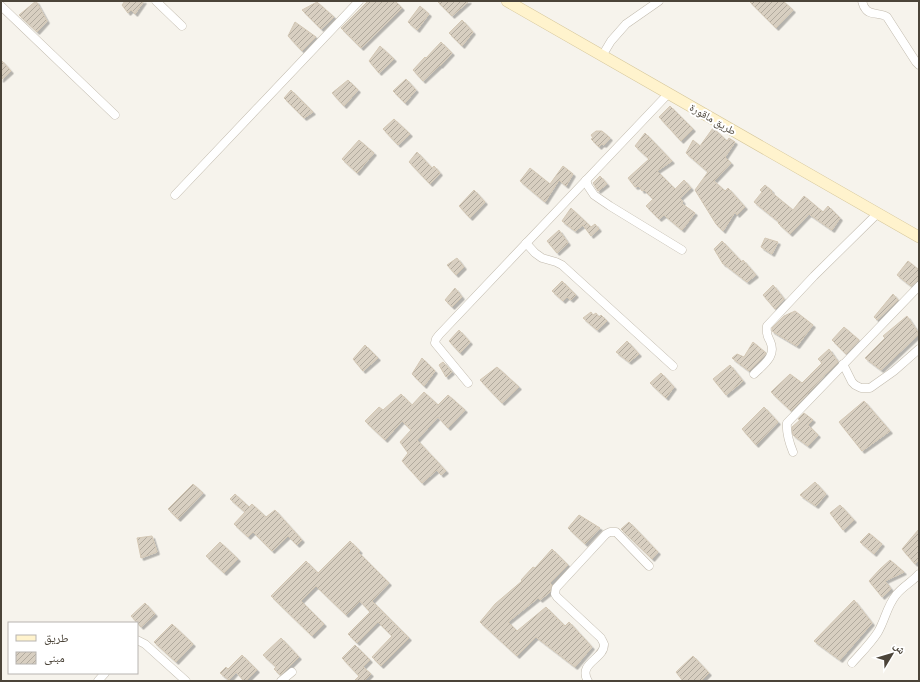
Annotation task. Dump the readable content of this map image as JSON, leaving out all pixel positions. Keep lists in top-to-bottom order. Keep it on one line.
{"streets":{"street":["طريق ماقورة"]},"legend":["طريق","مبنى"],"north":"top right"}
